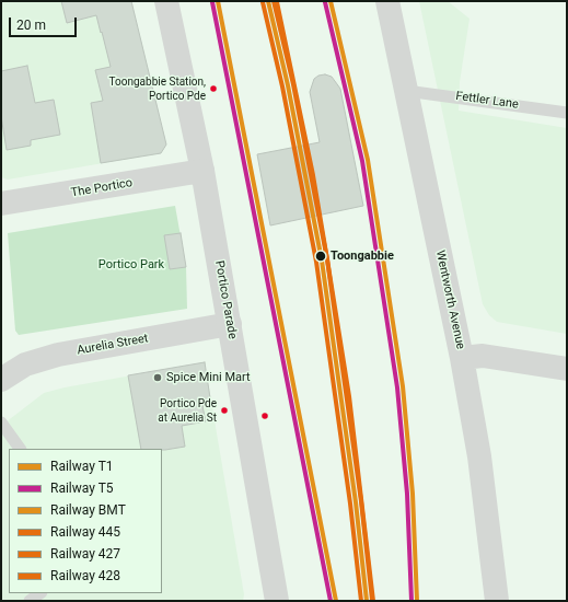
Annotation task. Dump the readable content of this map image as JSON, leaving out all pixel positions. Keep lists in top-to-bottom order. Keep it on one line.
{"streets":{"main road":["The Portico","Portico Parade","Wentworth Avenue","Aurelia Street"],"lane":["Fettler Lane"]},"crossings":[["Fettler Lane","Wentworth Avenue"],["The Portico","Portico Parade"],["Portico Parade","Aurelia Street"]],"parks":["Portico Park"],"places":["Toongabbie Station, Portico Pde","Toongabbie","Spice Mini Mart","Portico Pde at Aurelia St"],"lines":["rail line T1","rail line BMT","rail line 427","rail line T5","rail line 445","rail line 428"],"legend":["Railway T1","Railway T5","Railway BMT","Railway 445","Railway 427","Railway 428"],"scale_bar":"20 m"}
